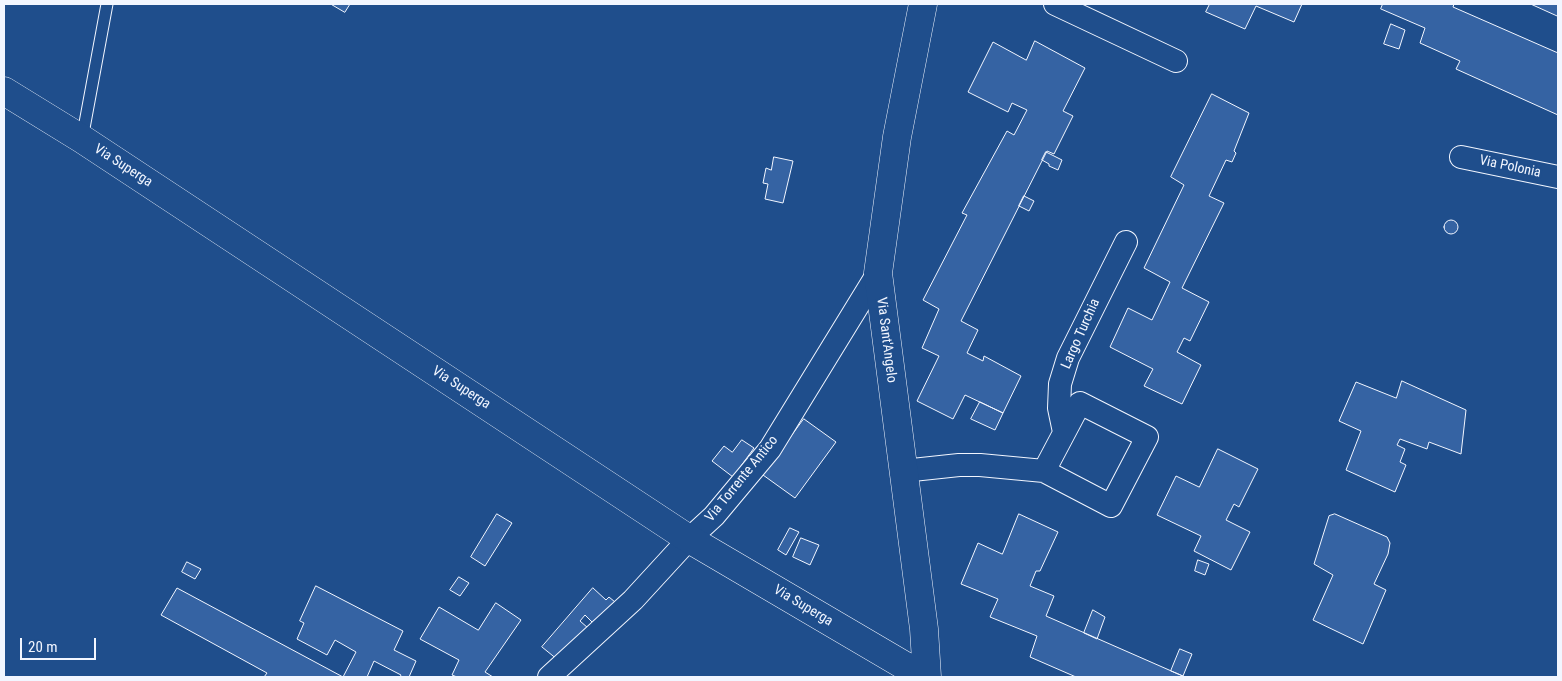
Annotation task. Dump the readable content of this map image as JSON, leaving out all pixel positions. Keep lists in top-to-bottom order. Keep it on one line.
{"streets":{"street":["Via Superga","Via Polonia","Largo Turchia","Via Sant'Angelo","Via Torrente Antico"]},"crossings":[["Via Superga","Via Sant'Angelo"],["Via Superga","Via Torrente Antico"],["Via Sant'Angelo","Via Torrente Antico"]],"scale_bar":"20 m"}
